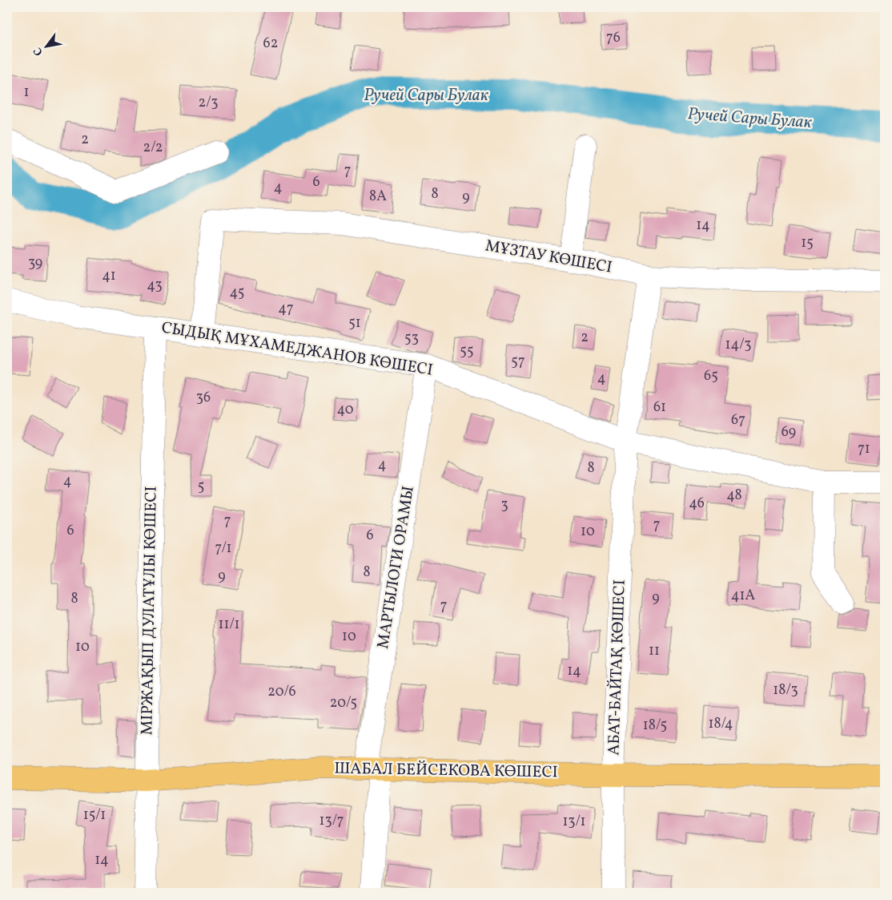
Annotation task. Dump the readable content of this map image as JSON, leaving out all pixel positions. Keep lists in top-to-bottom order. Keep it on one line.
{"streets":{"main road":["ШАБАЛ БЕЙСЕКОВА КӨШЕСІ"],"street":["МҰЗТАУ КӨШЕСІ","СЫДЫҚ МҰХАМЕДЖАНОВ КӨШЕСІ","МАРТЫЛОГИ ОРАМЫ","МІРЖАҚЫП ДУЛАТҰЛЫ КӨШЕСІ","АБАТ-БАЙТАҚ КӨШЕСІ"]},"crossings":[["МҰЗТАУ КӨШЕСІ","СЫДЫҚ МҰХАМЕДЖАНОВ КӨШЕСІ"],["МҰЗТАУ КӨШЕСІ","АБАТ-БАЙТАҚ КӨШЕСІ"],["СЫДЫҚ МҰХАМЕДЖАНОВ КӨШЕСІ","МАРТЫЛОГИ ОРАМЫ"],["СЫДЫҚ МҰХАМЕДЖАНОВ КӨШЕСІ","МІРЖАҚЫП ДУЛАТҰЛЫ КӨШЕСІ"],["СЫДЫҚ МҰХАМЕДЖАНОВ КӨШЕСІ","АБАТ-БАЙТАҚ КӨШЕСІ"],["МАРТЫЛОГИ ОРАМЫ","ШАБАЛ БЕЙСЕКОВА КӨШЕСІ"],["МІРЖАҚЫП ДУЛАТҰЛЫ КӨШЕСІ","ШАБАЛ БЕЙСЕКОВА КӨШЕСІ"],["АБАТ-БАЙТАҚ КӨШЕСІ","ШАБАЛ БЕЙСЕКОВА КӨШЕСІ"]],"water":["Ручей Сары Булак"],"house_numbers":["76","62","1","2/3","2","2/2","7","6","4","8","8А","9","14","15","39","41","43","45","47","51","2","53","14/3","55","57","65","4","36","61","40","67","69","71","4","8","4","5","48","46","3","7","7","6","10","6","7/1","8","9","41А","9","8","7","11/1","10","10","11","14","18/3","20/6","20/5","18/4","18/5","15/1","13/7","13/1","14"],"north":"bottom left"}
